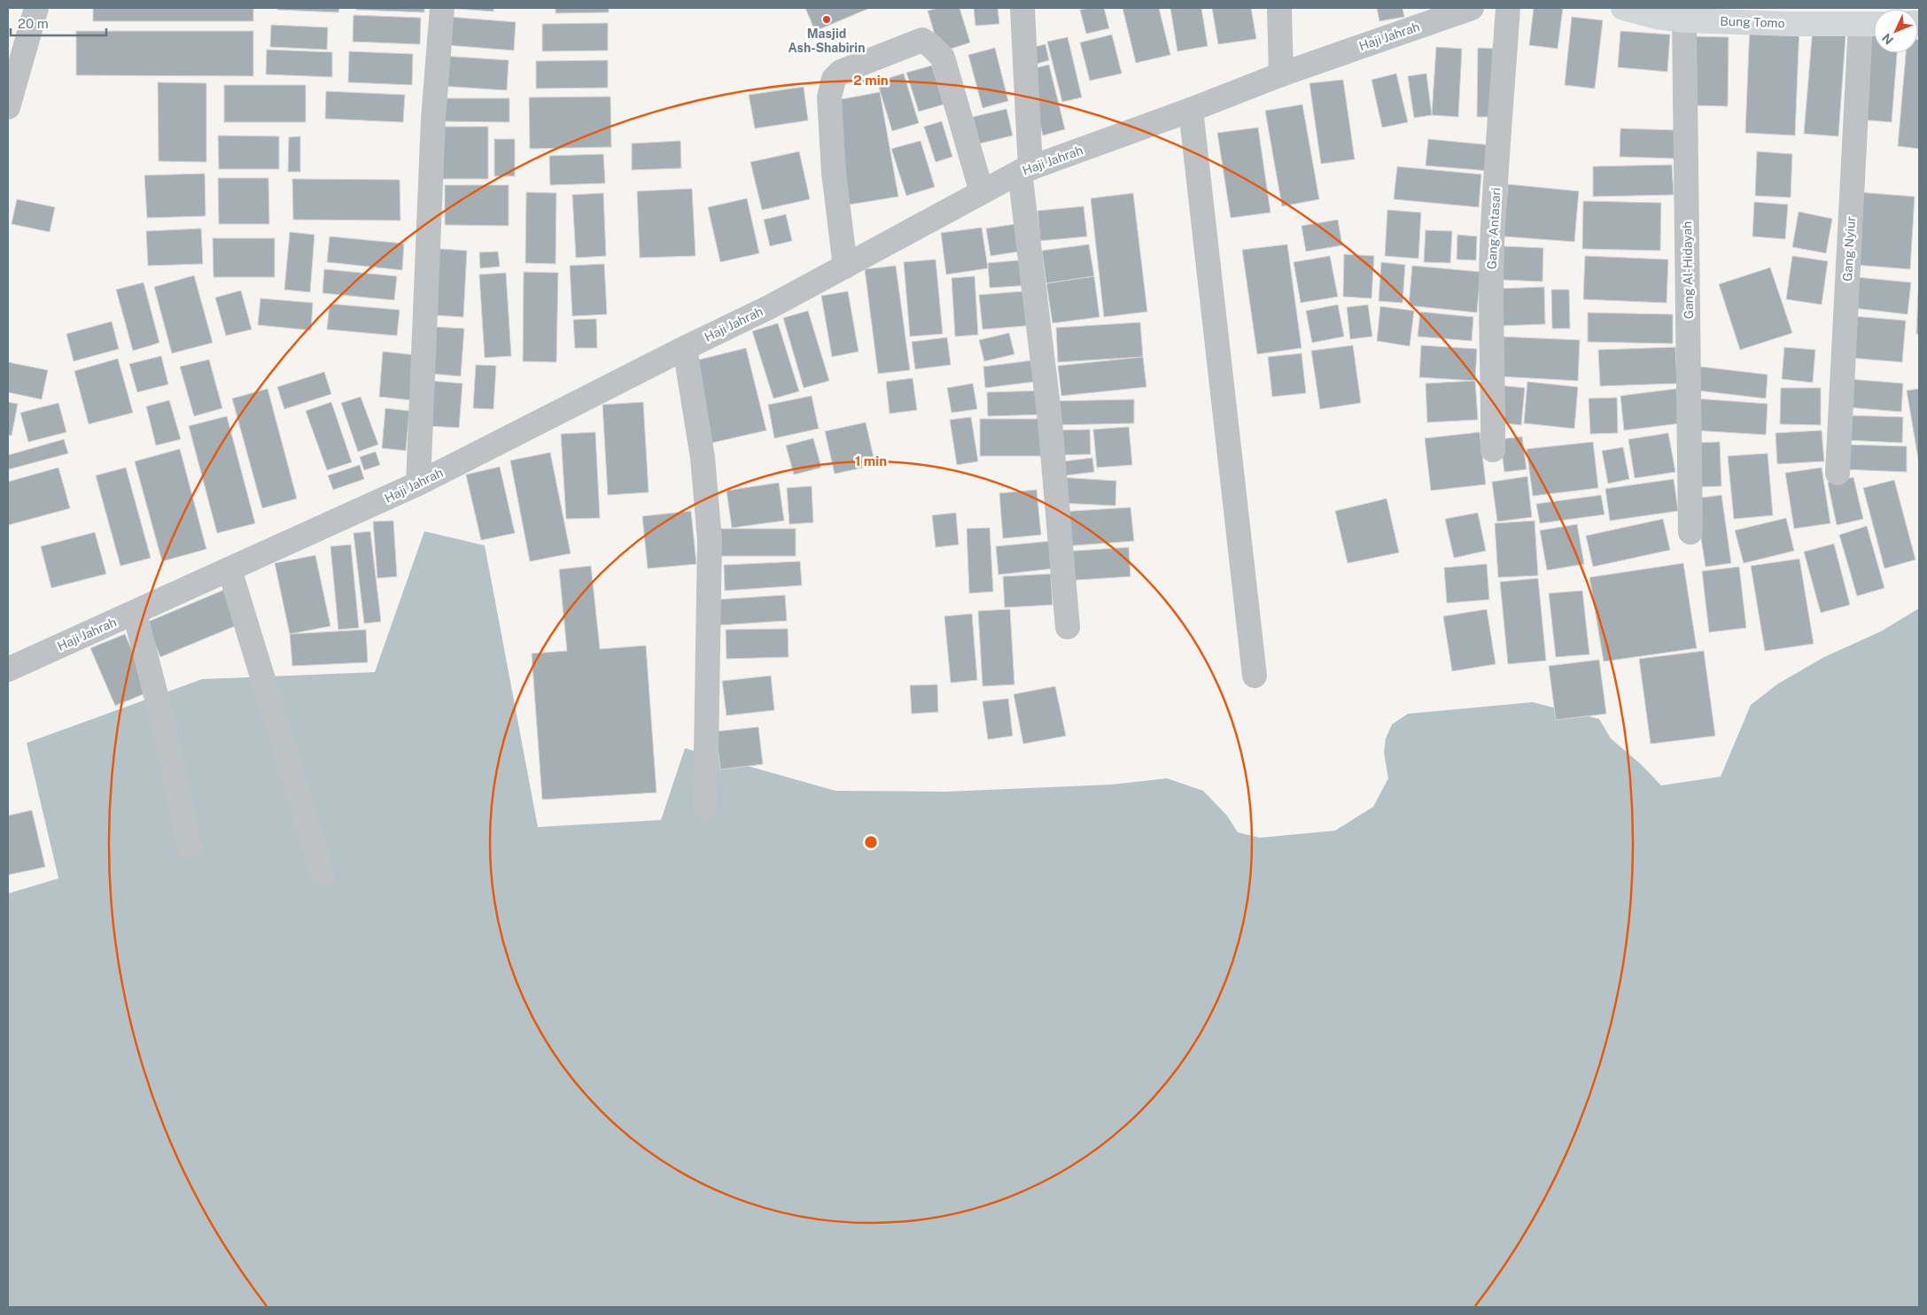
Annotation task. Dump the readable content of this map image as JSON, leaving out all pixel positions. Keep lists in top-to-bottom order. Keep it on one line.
{"streets":{"main road":["Bung Tomo"],"street":["Haji Jahrah","Gang Antasari","Gang Nyiur","Gang Al-Hidayah"]},"crossings":[["Bung Tomo","Gang Nyiur"],["Bung Tomo","Gang Al-Hidayah"]],"places":["Masjid Ash-Shabirin"],"scale_bar":"20 m","north":"bottom left","rings":["2 min","1 min"]}
